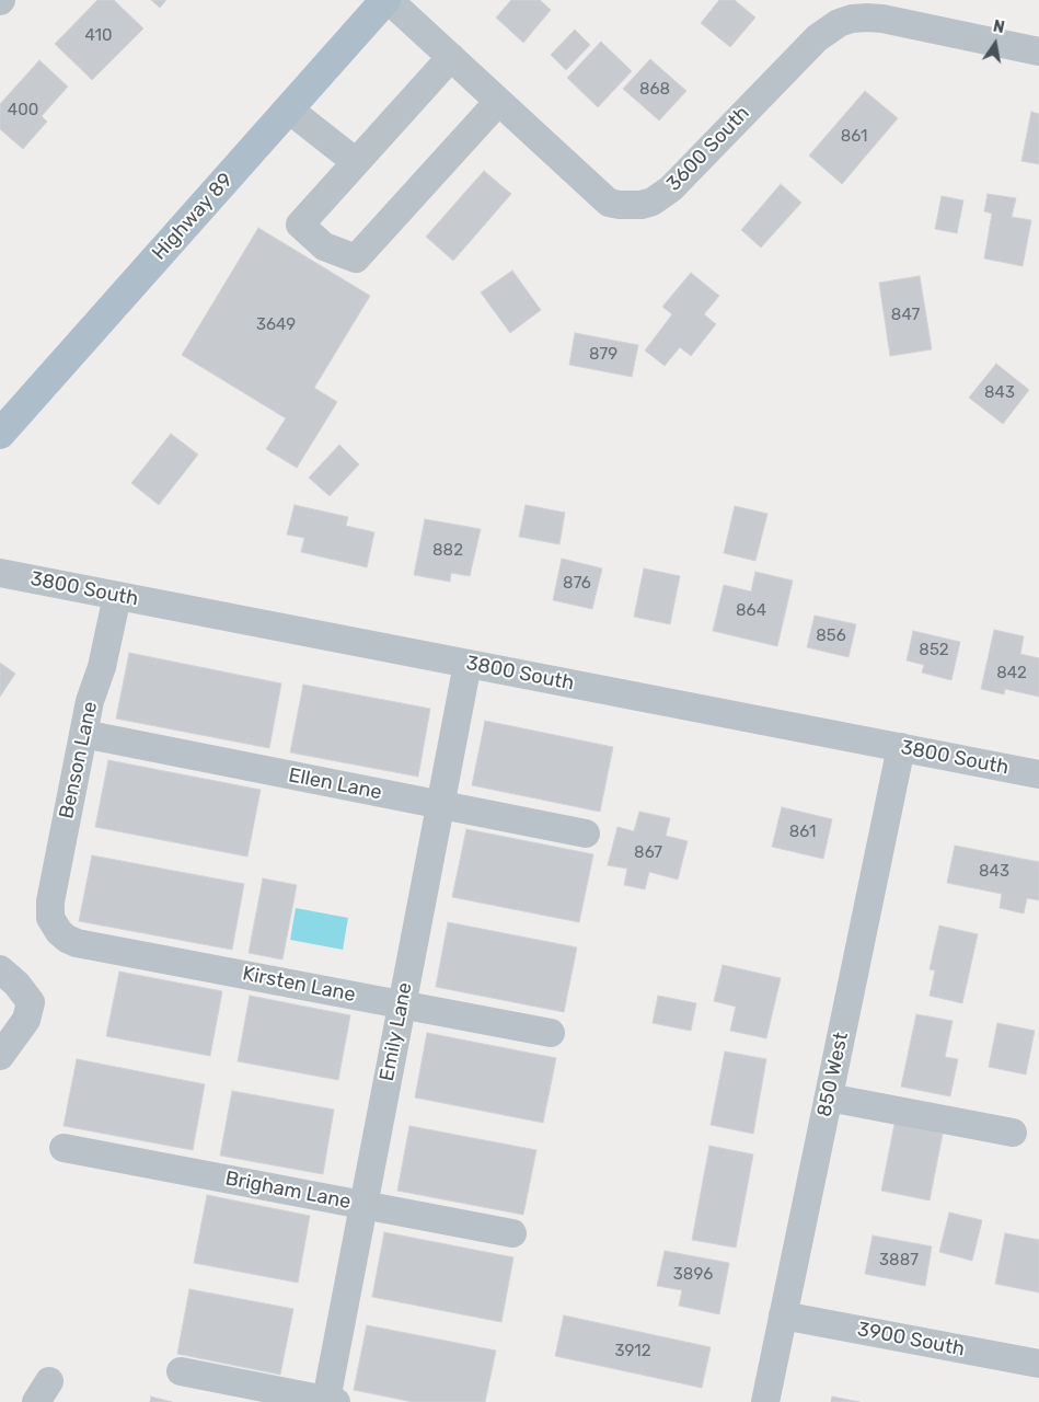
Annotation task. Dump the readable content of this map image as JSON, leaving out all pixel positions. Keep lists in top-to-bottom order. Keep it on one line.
{"streets":{"main road":["Highway 89"],"street":["3600 South","3800 South","Benson Lane","Ellen Lane","Kirsten Lane","Emily Lane","850 West","Brigham Lane","3900 South"]},"crossings":[["3600 South","Highway 89"],["3800 South","Benson Lane"],["3800 South","Emily Lane"],["3800 South","850 West"],["Benson Lane","Ellen Lane"],["Benson Lane","Kirsten Lane"],["Ellen Lane","Emily Lane"],["Kirsten Lane","Emily Lane"],["Emily Lane","Brigham Lane"],["850 West","3900 South"]],"house_numbers":["410","868","400","861","847","3649","879","843","882","876","864","856","852","842","861","867","843","3887","3896","3912"],"north":"top"}
